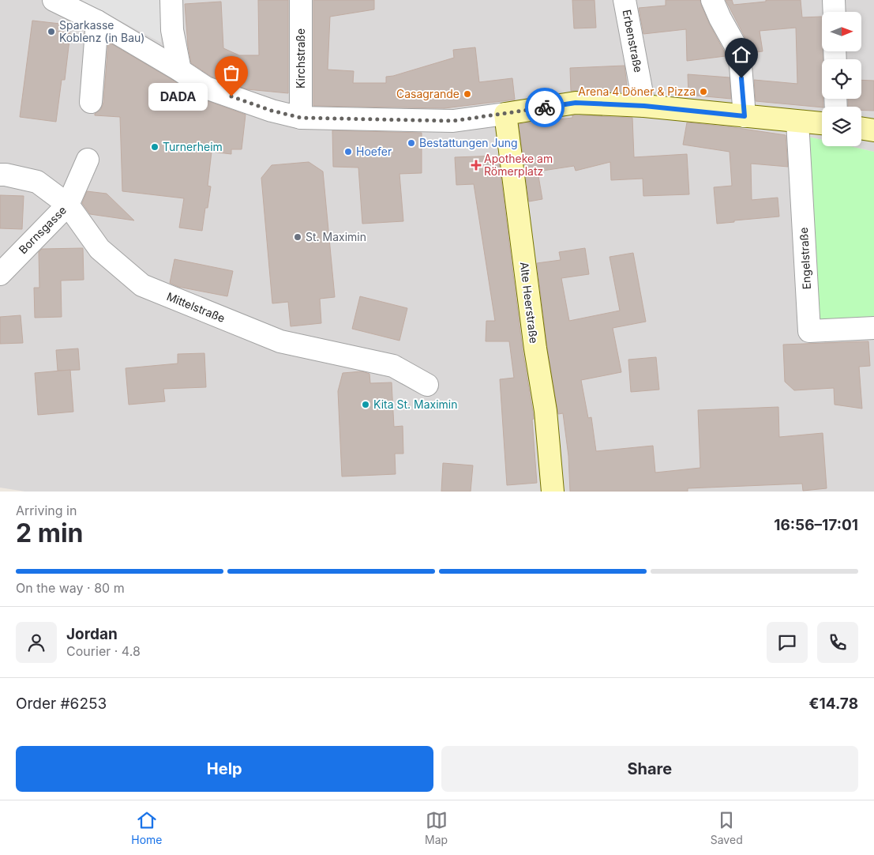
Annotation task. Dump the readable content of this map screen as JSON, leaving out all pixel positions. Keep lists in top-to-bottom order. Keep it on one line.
{"streets":{"street":["Erbenstraße","Kirchstraße","Bornsgasse","Engelstraße","Alte Heerstraße","Mittelstraße"]},"crossings":[["Bornsgasse","Mittelstraße"]],"places":{"other":["Sparkasse Koblenz (in Bau)","Arena 4 Döner & Pizza","Casagrande","DADA","Bestattungen Jung","Turnerheim","Hoefer","St. Maximin","Kita St. Maximin"],"health":["Apotheke am Römerplatz"]},"north":"right","page":{"bubble":"DADA","heading":["2 min","Arriving in","16:56–17:01"],"panel":["Jordan","Courier · 4.8","Order #6253","€14.78"],"bar":"On the way · 80 m","buttons":["Help","Share"],"tabs":["Home","Map","Saved"]}}
